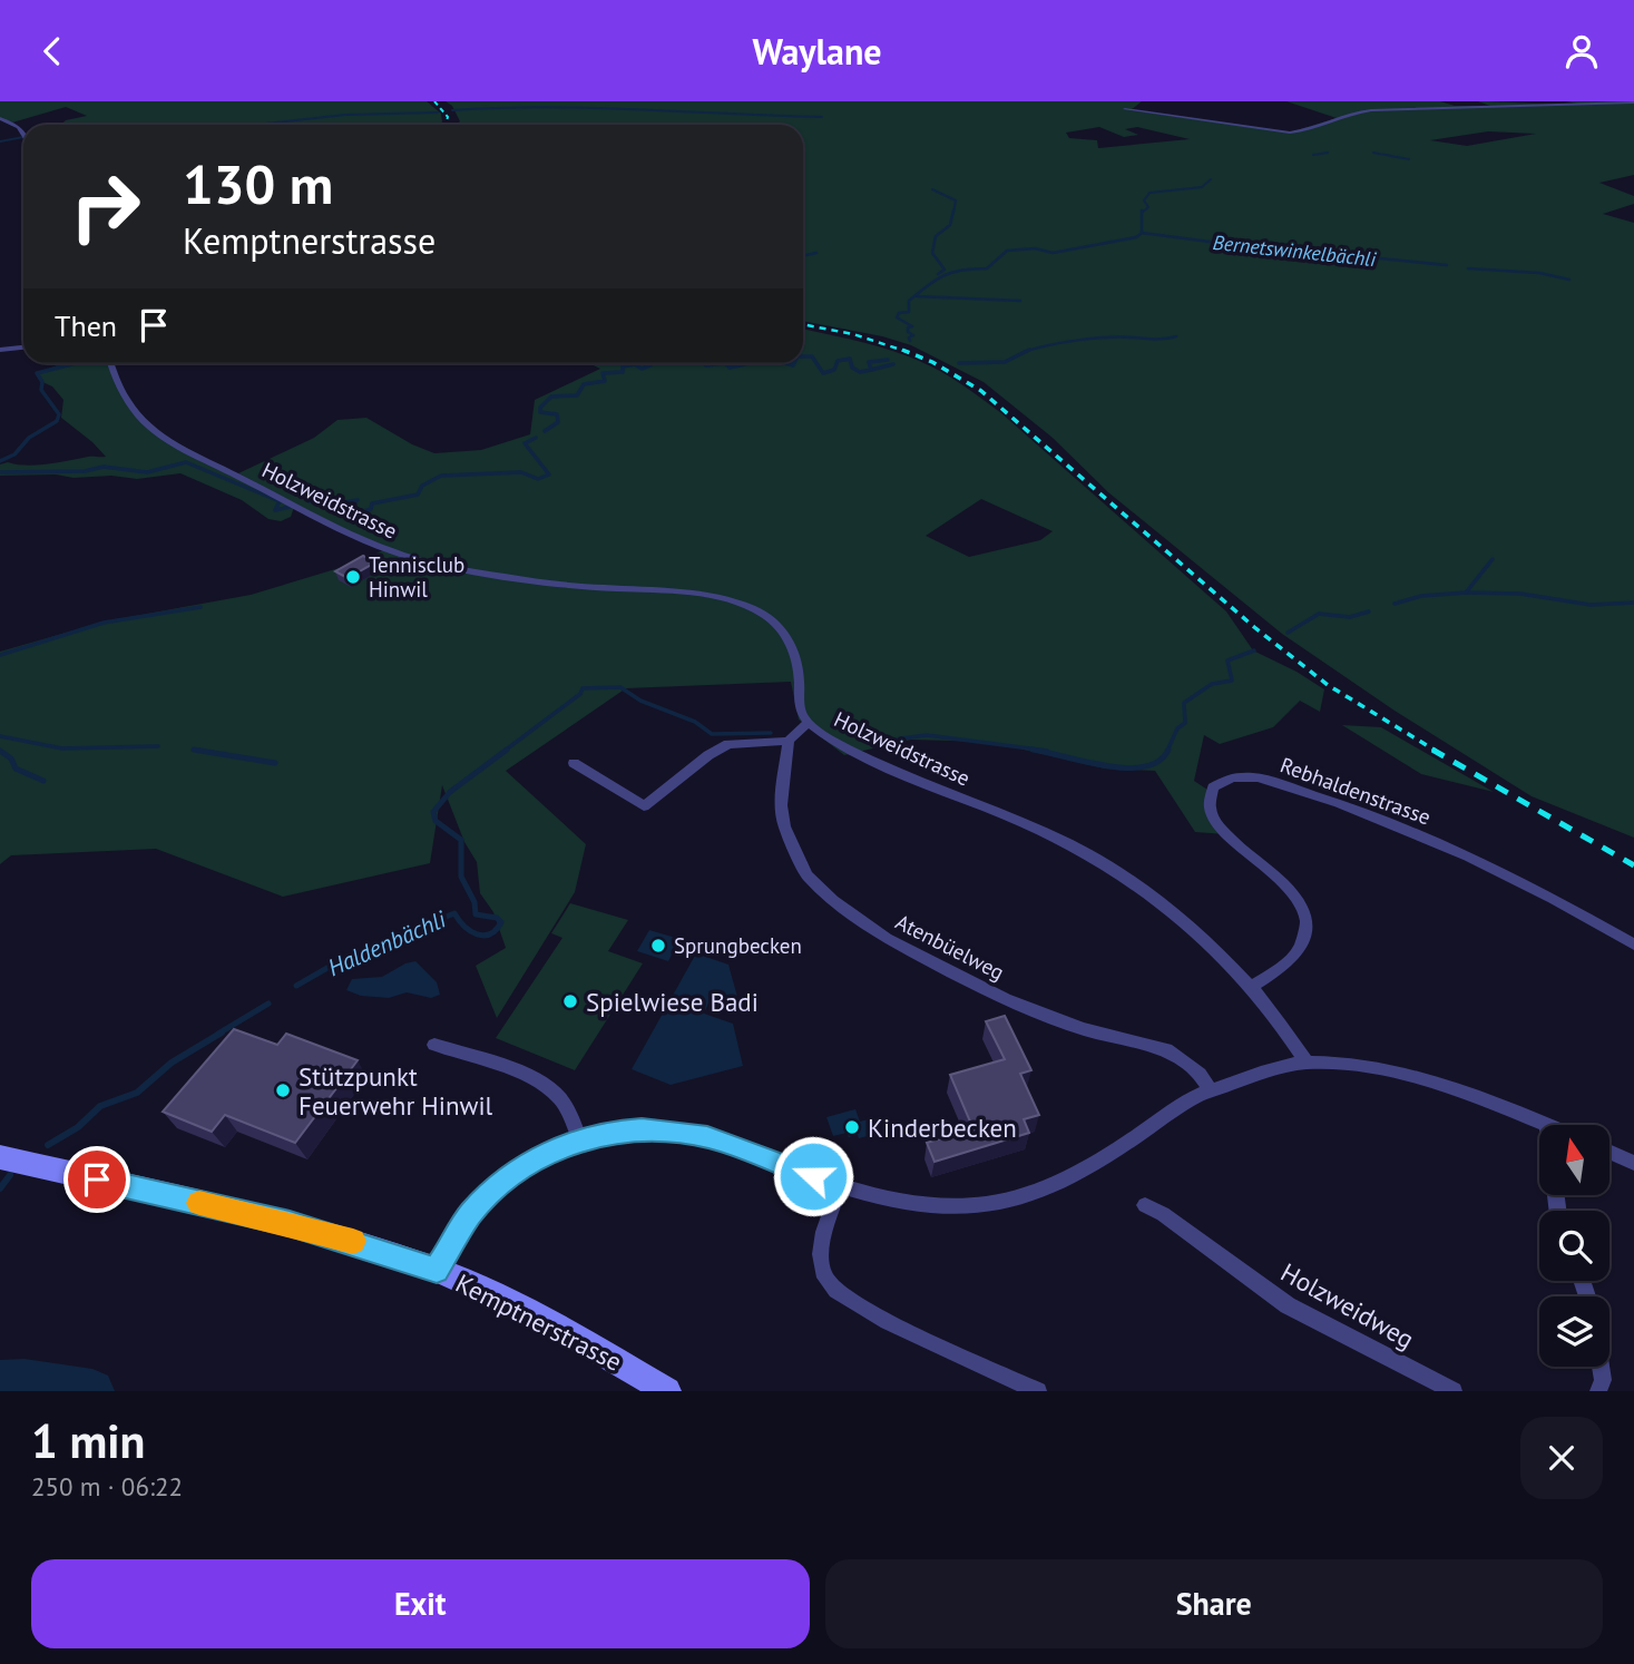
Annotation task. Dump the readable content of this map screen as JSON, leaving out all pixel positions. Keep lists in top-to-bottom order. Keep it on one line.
{"streets":{"street":["Holzweidstrasse","Rebhaldenstrasse","Atenbüelweg","Holzweidweg","Kemptnerstrasse"]},"crossings":[["Holzweidstrasse","Rebhaldenstrasse"]],"water":["Bernetswinkelbächli","Haldenbächli"],"places":["Tennisclub Hinwil","Sprungbecken","Spielwiese Badi","Stützpunkt Feuerwehr Hinwil","Kinderbecken"],"north":"top","page":{"header":"Waylane","turn":["130 m","Kemptnerstrasse"],"then":"Then","heading":["1 min","250 m · 06:22"],"buttons":["Exit","Share"]}}
